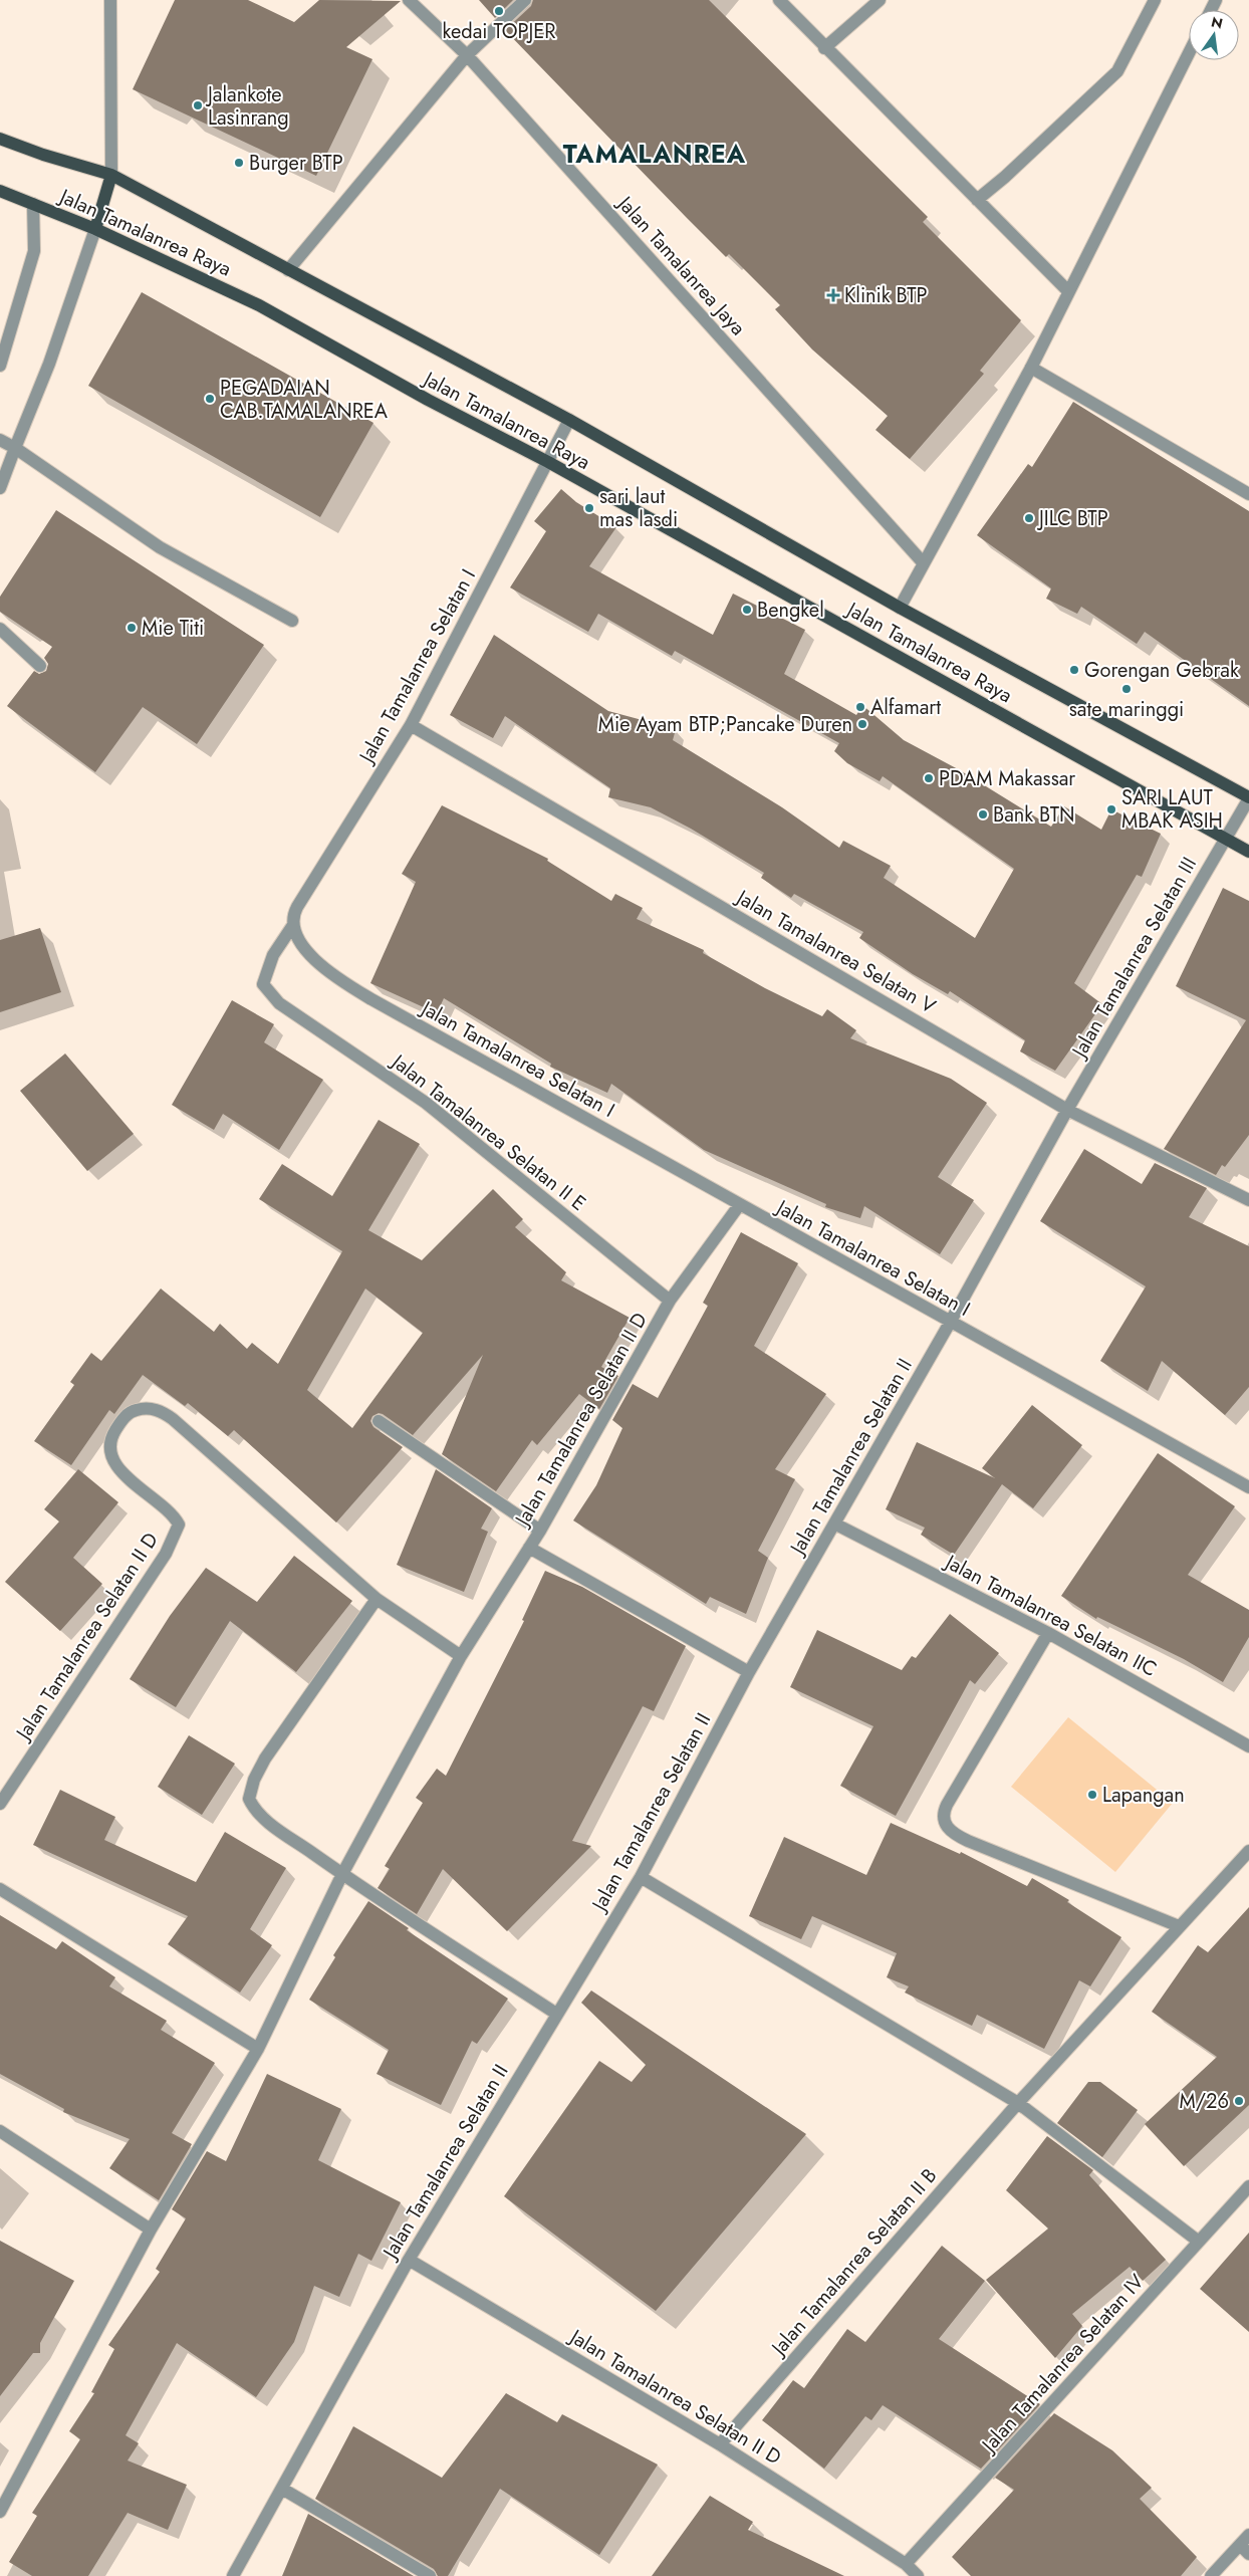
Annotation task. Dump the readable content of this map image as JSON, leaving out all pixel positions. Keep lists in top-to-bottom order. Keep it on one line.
{"streets":{"main road":["Jalan Tamalanrea Raya"],"street":["Jalan Tamalanrea Jaya","Jalan Tamalanrea Selatan I","Jalan Tamalanrea Selatan V","Jalan Tamalanrea Selatan III","Jalan Tamalanrea Selatan II E","Jalan Tamalanrea Selatan II D","Jalan Tamalanrea Selatan II","Jalan Tamalanrea Selatan IIC","Jalan Tamalanrea Selatan II B","Jalan Tamalanrea Selatan IV"]},"crossings":[["Jalan Tamalanrea Raya","Jalan Tamalanrea Selatan I"],["Jalan Tamalanrea Raya","Jalan Tamalanrea Selatan III"],["Jalan Tamalanrea Selatan I","Jalan Tamalanrea Selatan V"],["Jalan Tamalanrea Selatan I","Jalan Tamalanrea Selatan II E"],["Jalan Tamalanrea Selatan I","Jalan Tamalanrea Selatan II D"],["Jalan Tamalanrea Selatan I","Jalan Tamalanrea Selatan II"],["Jalan Tamalanrea Selatan V","Jalan Tamalanrea Selatan III"],["Jalan Tamalanrea Selatan V","Jalan Tamalanrea Selatan II"],["Jalan Tamalanrea Selatan III","Jalan Tamalanrea Selatan II"],["Jalan Tamalanrea Selatan II E","Jalan Tamalanrea Selatan II D"],["Jalan Tamalanrea Selatan II D","Jalan Tamalanrea Selatan II"],["Jalan Tamalanrea Selatan II D","Jalan Tamalanrea Selatan II B"],["Jalan Tamalanrea Selatan II D","Jalan Tamalanrea Selatan IV"],["Jalan Tamalanrea Selatan II","Jalan Tamalanrea Selatan IIC"]],"districts":["TAMALANREA"],"places":{"other":["kedai TOPJER","Jalankote Lasinrang","Burger BTP","PEGADAIAN CAB.TAMALANREA","sari laut mas lasdi","JILC BTP","Bengkel","Mie Titi","Gorengan Gebrak","sate maringgi","Alfamart","Mie Ayam BTP;Pancake Duren","PDAM Makassar","SARI LAUT MBAK ASIH","Bank BTN","Lapangan","M/26"],"health":["Klinik BTP"]},"north":"top"}
